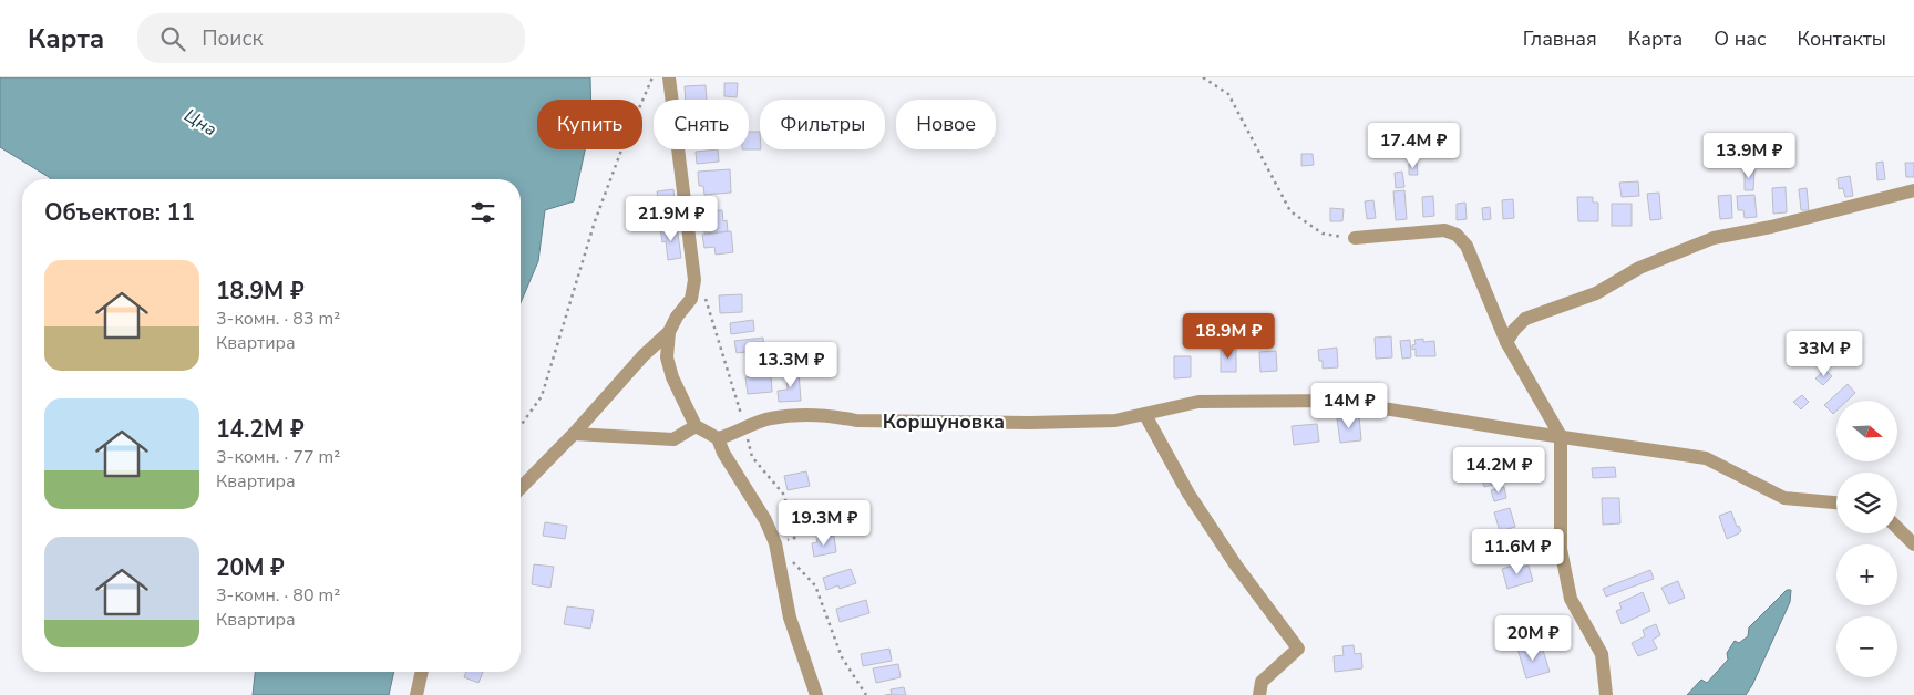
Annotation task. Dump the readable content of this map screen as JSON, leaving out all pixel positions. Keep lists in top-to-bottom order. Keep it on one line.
{"districts":["Коршуновка"],"water":["Цна"],"north":"right","page":{"header":"Карта","search":"Поиск","nav":["Главная","Карта","О нас","Контакты"],"chip":["Купить","Снять","Фильтры","Новое"],"price":["17.4M ₽","13.9M ₽","21.9M ₽","18.9M ₽","33M ₽","13.3M ₽","14M ₽","14.2M ₽","19.3M ₽","11.6M ₽","20M ₽"],"heading":"Объектов: 11","list":[{"name":"18.9M ₽","note":"3-комн. · 83 m² · Квартира"},{"name":"14.2M ₽","note":"3-комн. · 77 m² · Квартира"},{"name":"20M ₽","note":"3-комн. · 80 m² · Квартира"}],"map_buttons":["+","−"]}}
